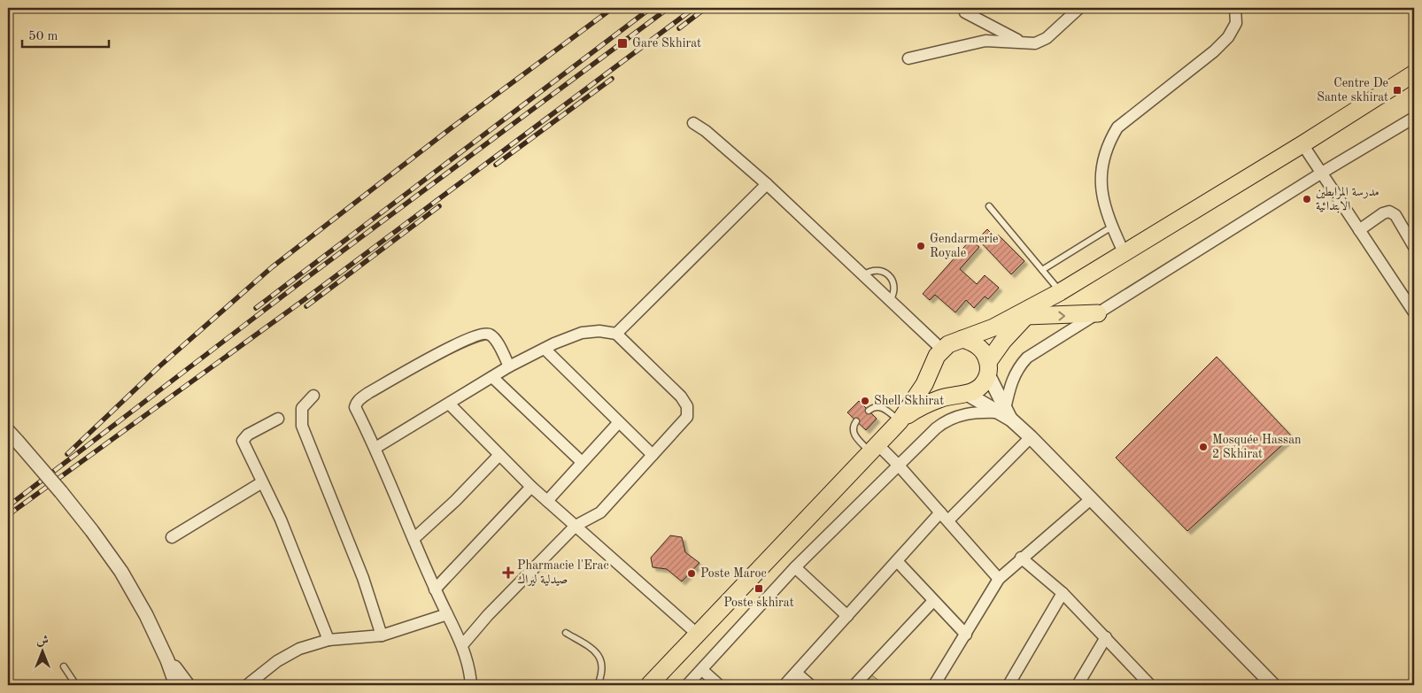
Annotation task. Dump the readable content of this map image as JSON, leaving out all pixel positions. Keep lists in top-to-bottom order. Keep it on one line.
{"places":{"transit":["Gare Skhirat","Centre De Sante skhirat","Poste skhirat"],"other":["مدرسة المرابطين الابتدائية","Gendarmerie Royale","Shell Skhirat","Mosquée Hassan 2 Skhirat","Poste Maroc"],"health":["Pharmacie l'Erac صيدلية ليراك"]},"scale_bar":"50 m","north":"top"}
